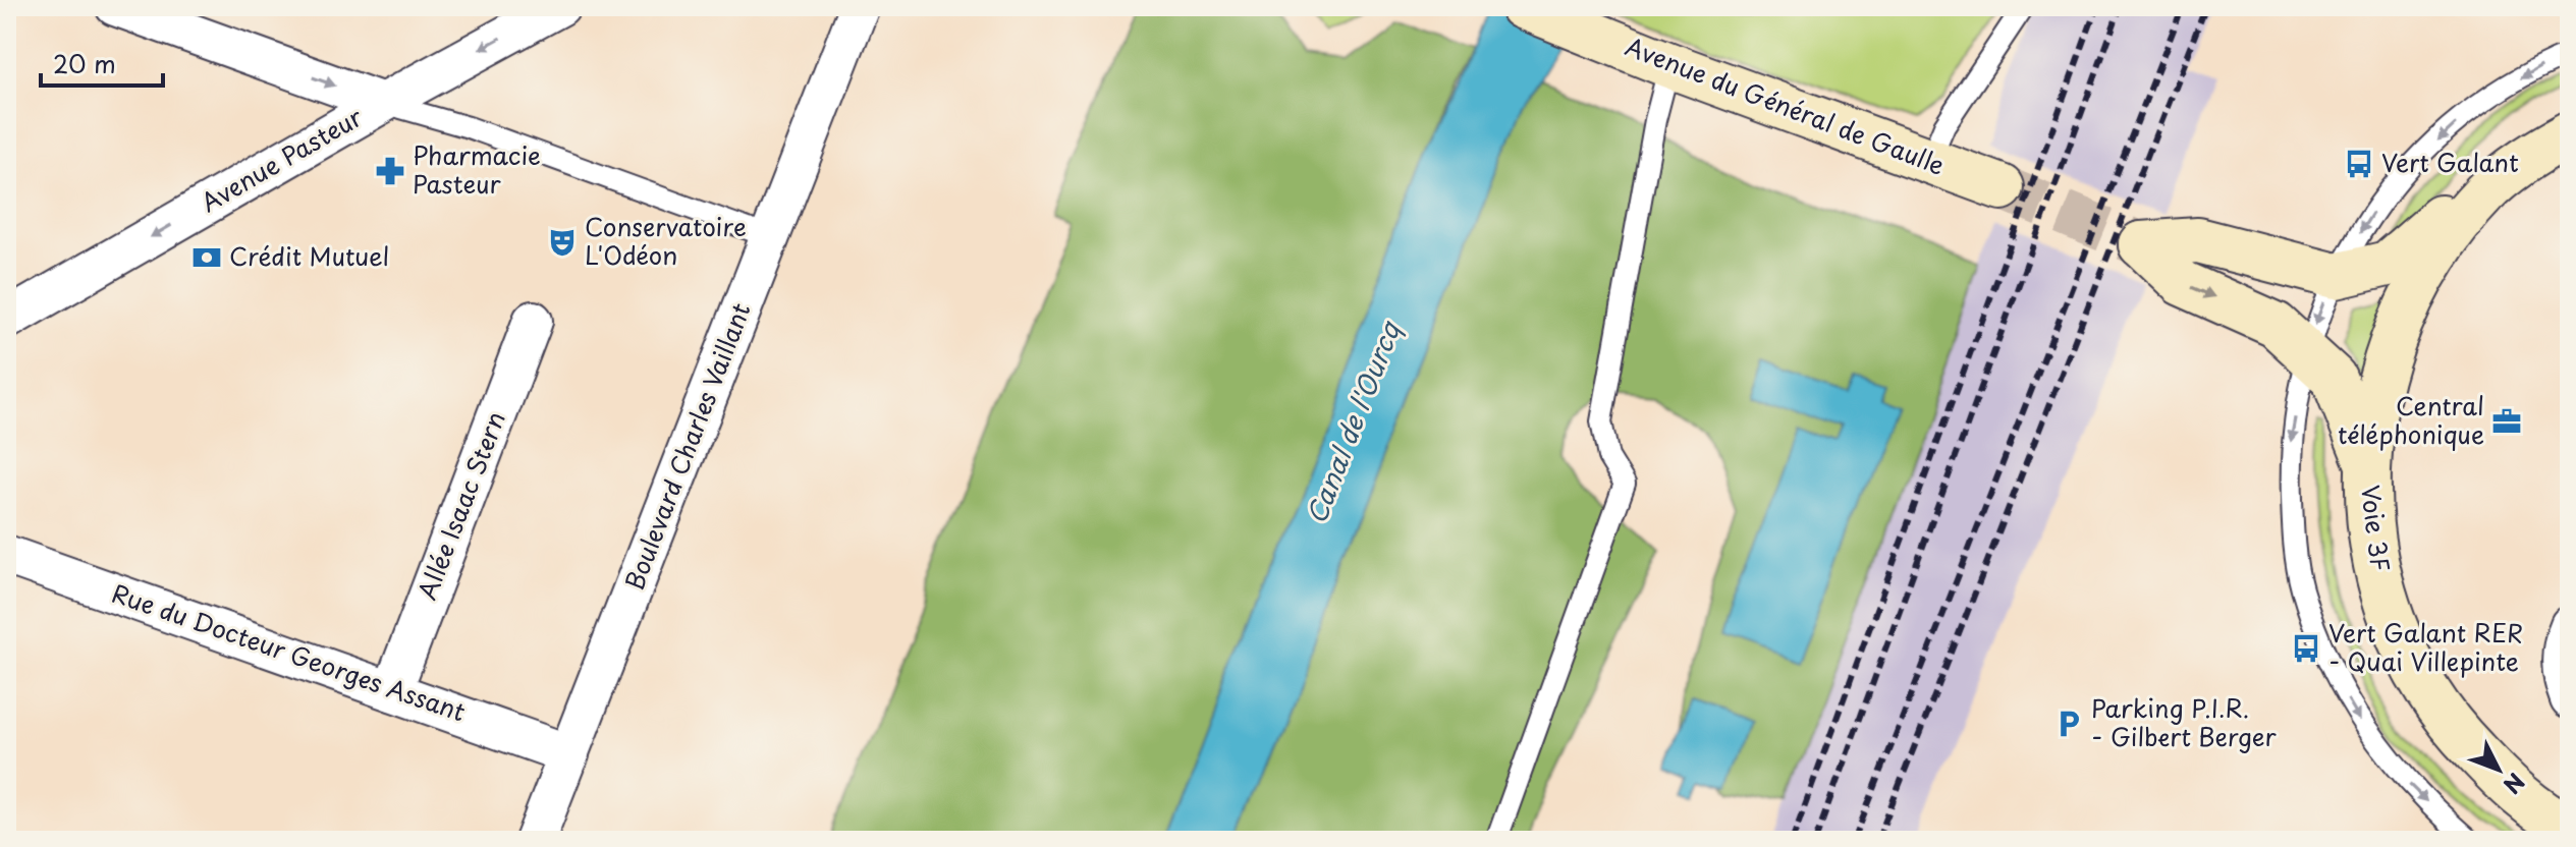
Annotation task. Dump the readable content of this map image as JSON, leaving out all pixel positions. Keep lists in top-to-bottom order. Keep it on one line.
{"streets":{"main road":["Avenue du Général de Gaulle","Voie 3F"],"street":["Avenue Pasteur","Boulevard Charles Vaillant","Allée Isaac Stern","Rue du Docteur Georges Assant"]},"crossings":[["Boulevard Charles Vaillant","Rue du Docteur Georges Assant"],["Allée Isaac Stern","Rue du Docteur Georges Assant"]],"one_way":["Avenue Pasteur"],"water":["Canal de l'Ourcq"],"places":{"bus stop":["Vert Galant","Vert Galant RER - Quai Villepinte"],"pharmacy":["Pharmacie Pasteur"],"theatre":["Conservatoire L'Odéon"],"bank":["Crédit Mutuel"],"office":["Central téléphonique"],"parking":["Parking P.I.R. - Gilbert Berger"]},"scale_bar":"20 m","north":"bottom right"}
